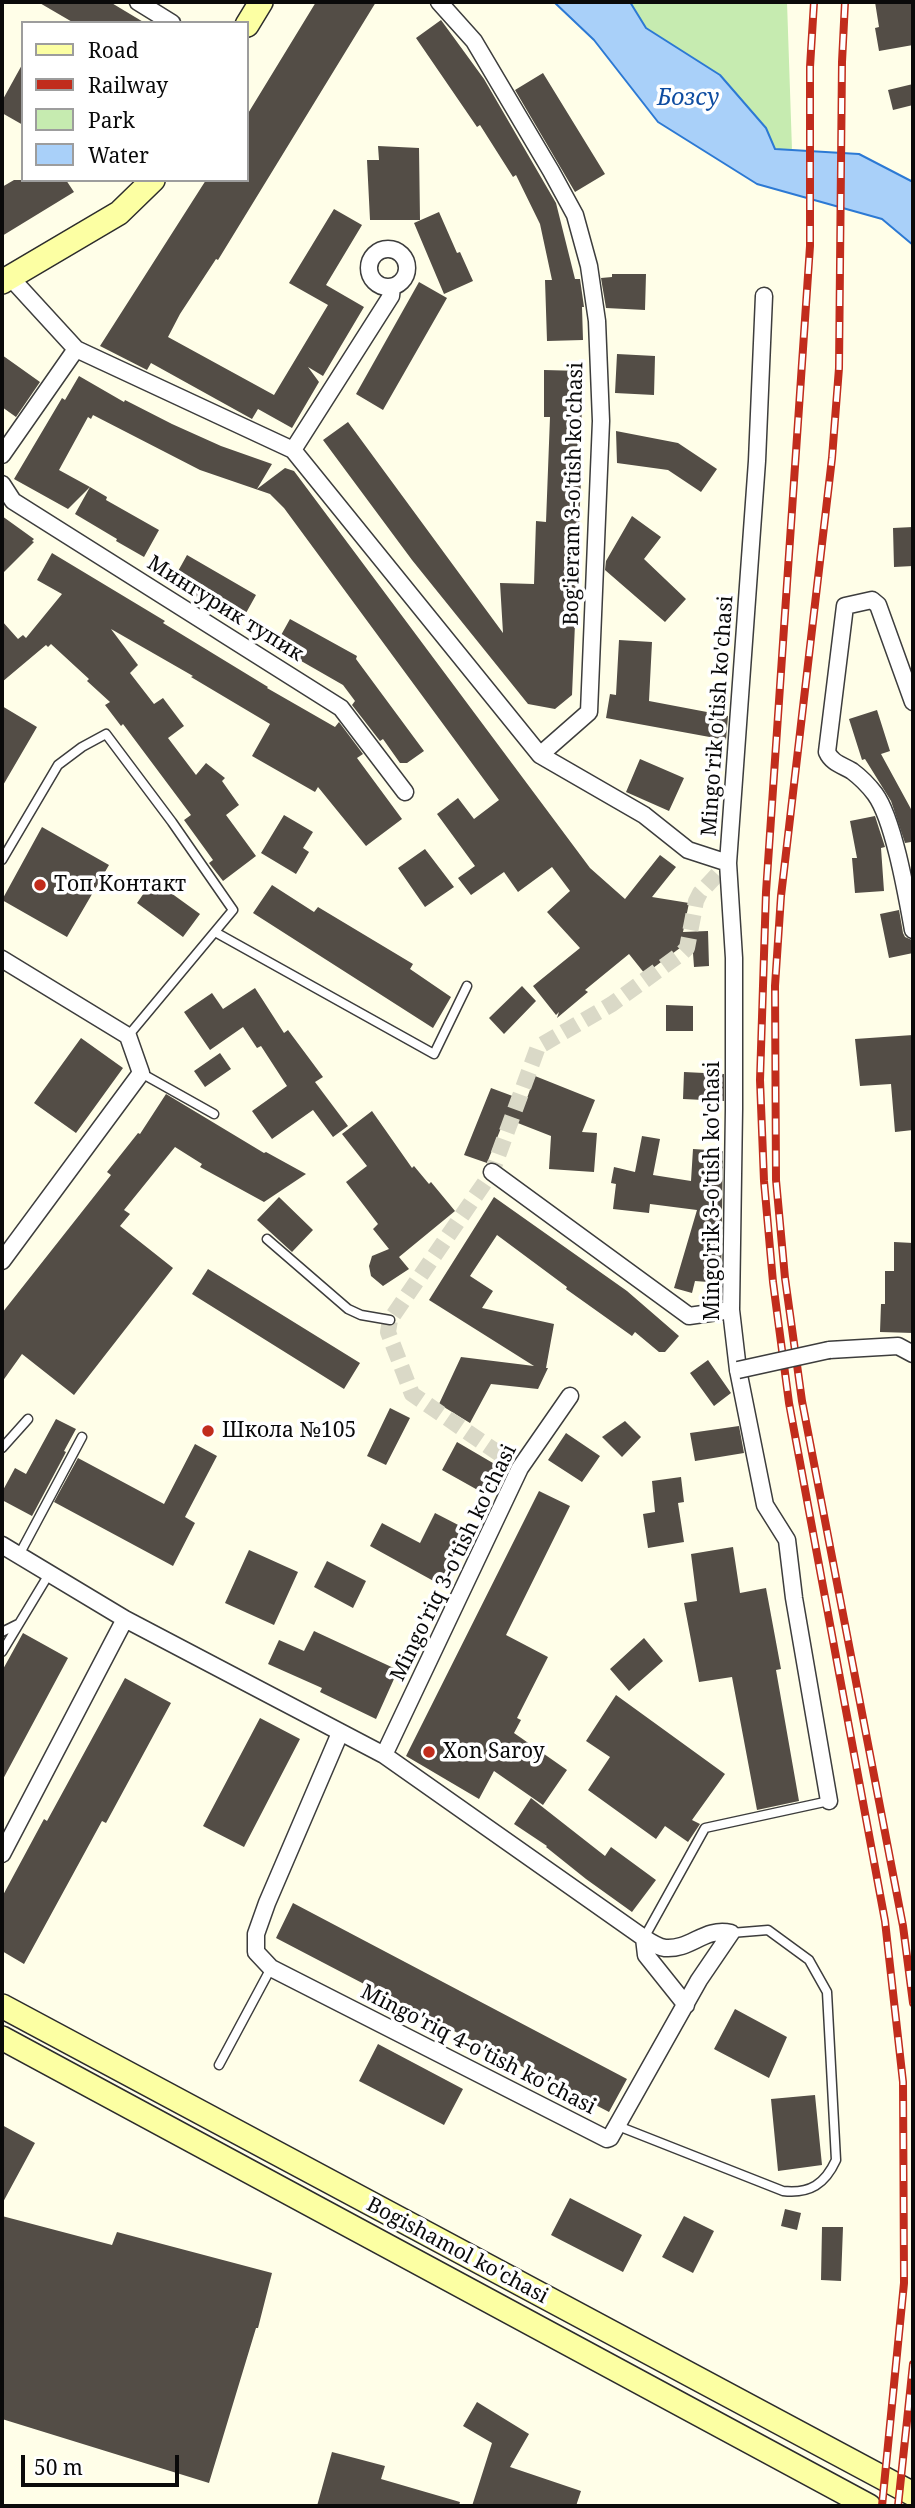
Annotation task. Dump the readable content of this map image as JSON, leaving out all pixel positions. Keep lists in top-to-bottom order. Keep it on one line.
{"streets":{"main road":["Bogishamol ko'chasi"],"street":["Bog'ieram 3-o'tish ko'chasi","Мингурик тупик","Mingo'rik o'tish ko'chasi","Mingo'rik 3-o'tish ko'chasi","Mingo'riq 3-o'tish ko'chasi","Mingo'riq 4-o'tish ko'chasi"]},"crossings":[["Bog'ieram 3-o'tish ko'chasi","Mingo'rik o'tish ko'chasi"],["Mingo'rik o'tish ko'chasi","Mingo'rik 3-o'tish ko'chasi"]],"water":["Бозсу"],"places":["Топ Контакт","Школа №105","Xon Saroy"],"legend":["Road","Railway","Park","Water"],"scale_bar":"50 m"}
